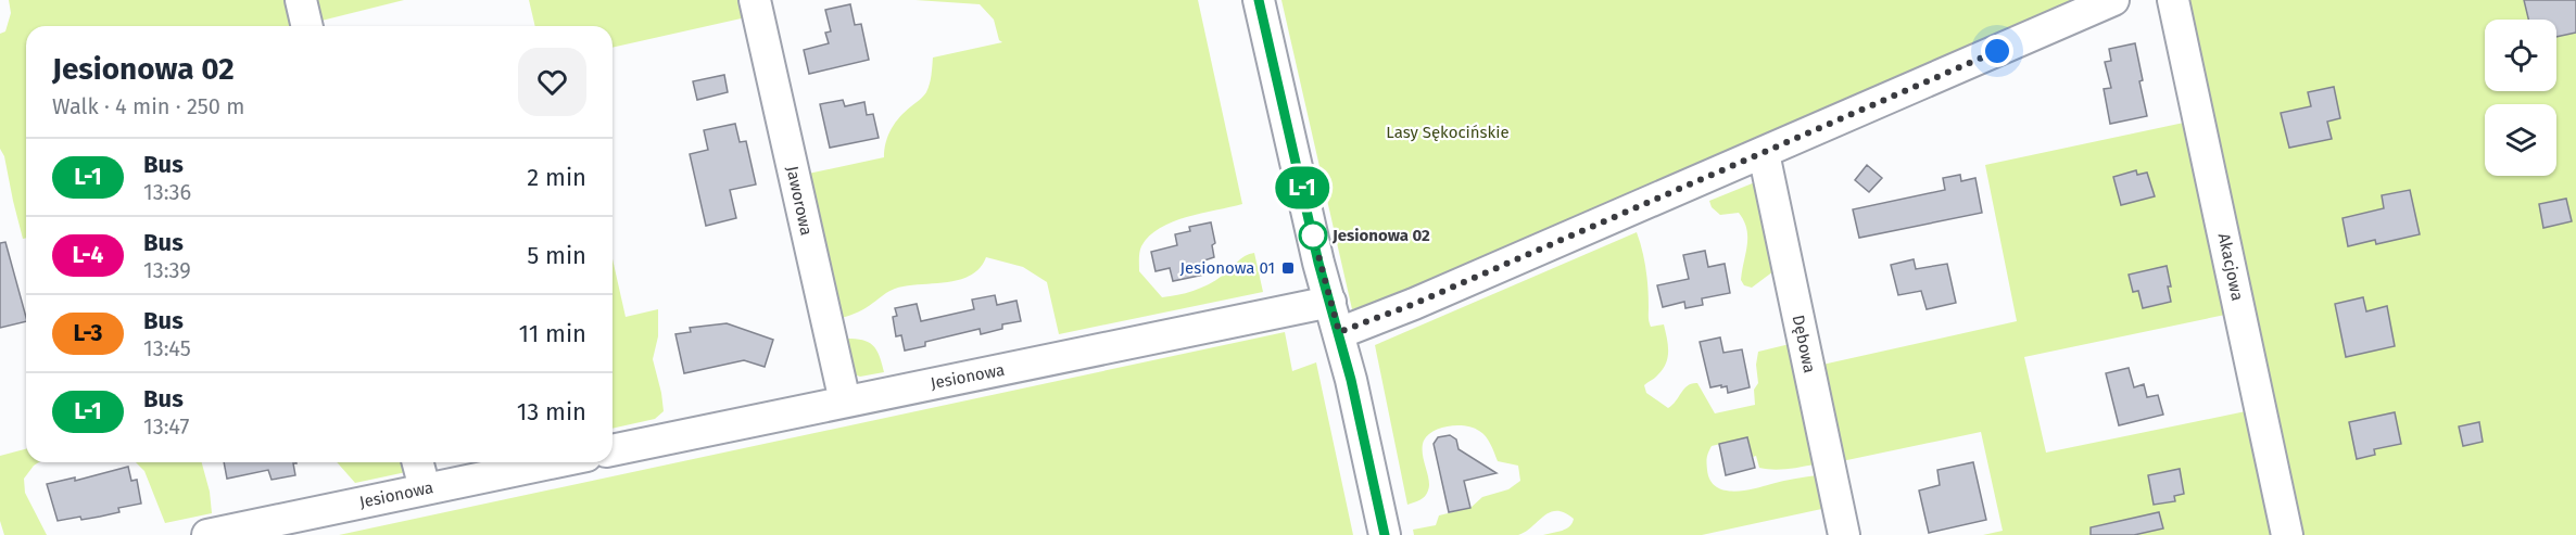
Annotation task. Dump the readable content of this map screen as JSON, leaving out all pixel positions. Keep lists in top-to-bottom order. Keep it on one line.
{"streets":{"street":["Jaworowa","Akacjowa","Dębowa","Jesionowa"]},"crossings":[["Jaworowa","Jesionowa"]],"parks":["Lasy Sękocińskie"],"places":{"other":["Jesionowa 02"],"transit":["Jesionowa 01"]},"lines":["bus line L-1"],"page":{"on_map":"L-1","heading":["Jesionowa 02","Walk · 4 min · 250 m"],"list":[{"mark":"L-1","name":"Bus","note":"13:36","value":"2 min"},{"mark":"L-4","name":"Bus","note":"13:39","value":"5 min"},{"mark":"L-3","name":"Bus","note":"13:45","value":"11 min"},{"mark":"L-1","name":"Bus","note":"13:47","value":"13 min"}]}}
